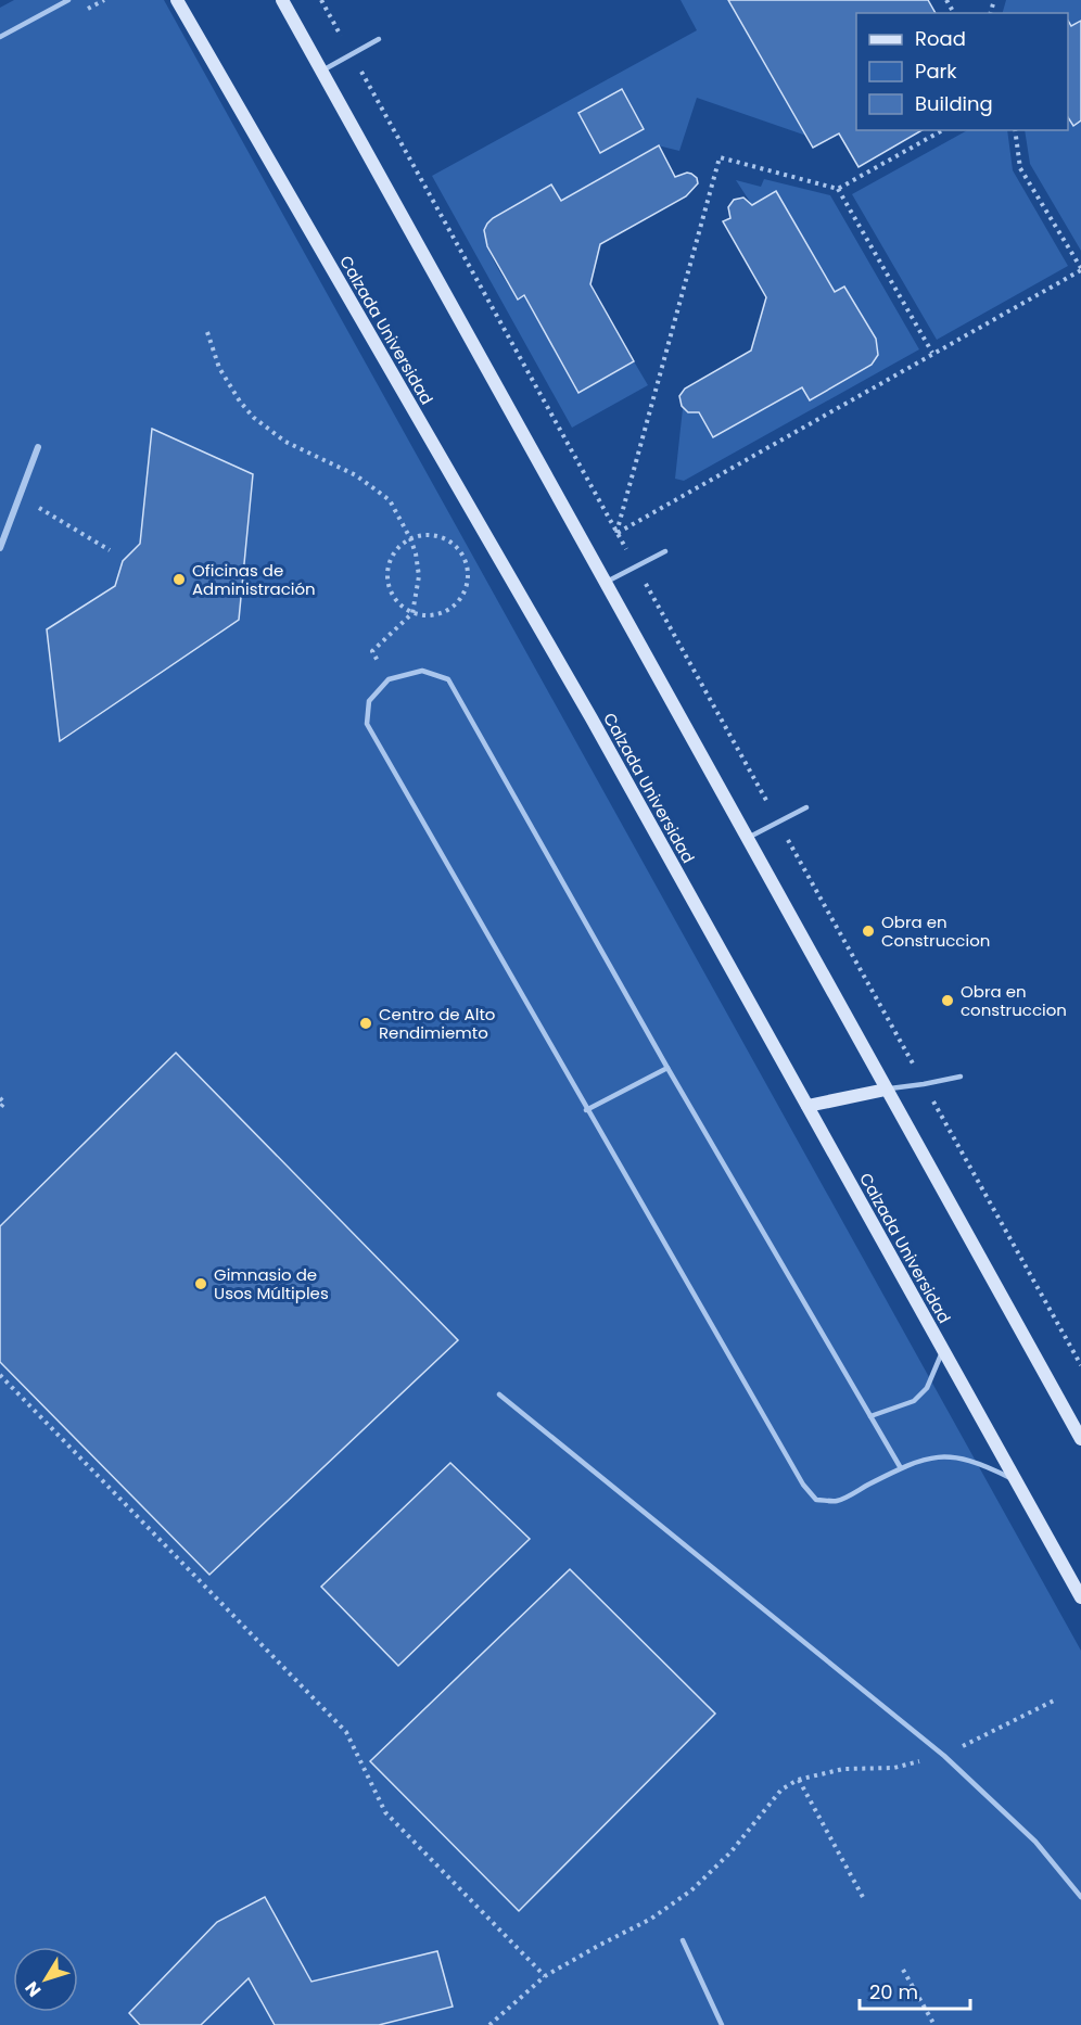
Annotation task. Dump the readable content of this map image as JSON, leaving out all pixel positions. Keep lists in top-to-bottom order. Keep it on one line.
{"streets":{"main road":["Calzada Universidad"]},"places":["Oficinas de Administración","Obra en Construccion","Obra en construccion","Centro de Alto Rendimiemto","Gimnasio de Usos Múltiples"],"legend":["Road","Park","Building"],"scale_bar":"20 m","north":"bottom left"}
